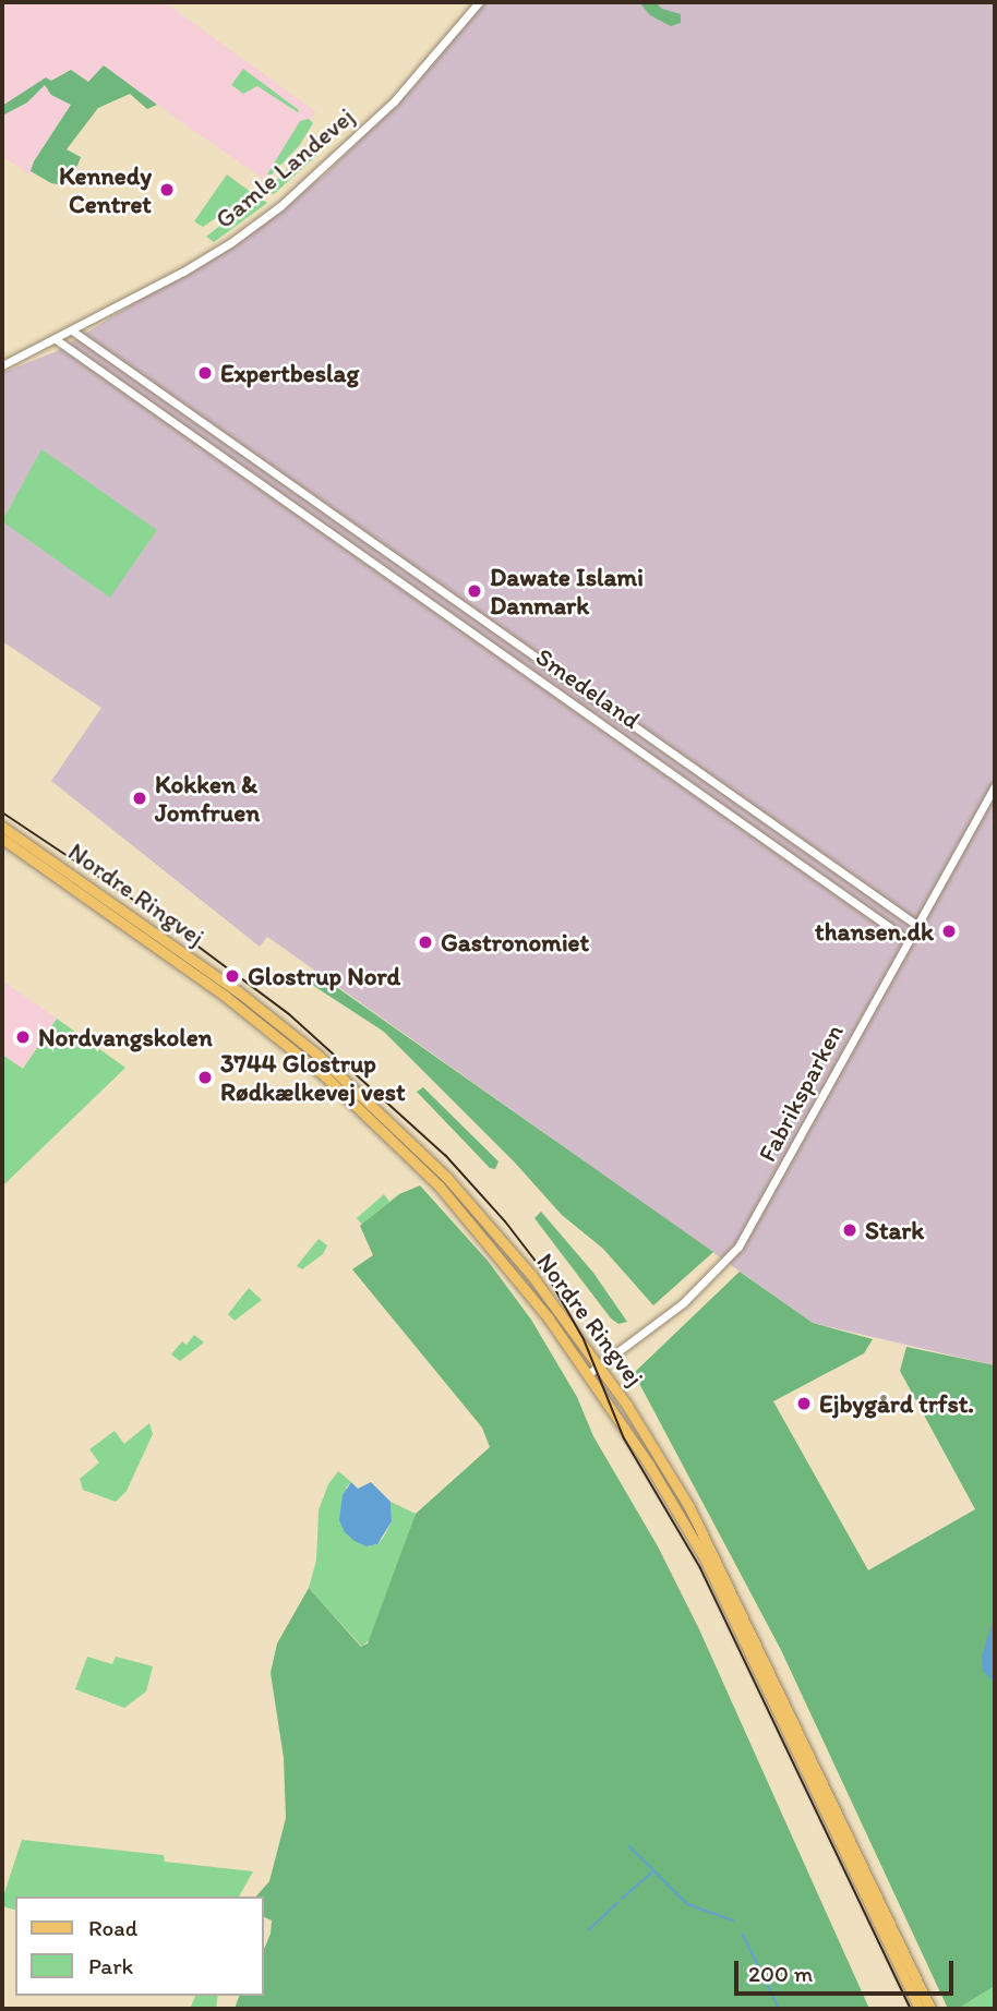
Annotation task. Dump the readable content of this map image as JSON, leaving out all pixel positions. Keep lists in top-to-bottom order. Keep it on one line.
{"streets":{"main road":["Nordre Ringvej"],"street":["Gamle Landevej","Smedeland","Fabriksparken"]},"crossings":[["Gamle Landevej","Smedeland"],["Smedeland","Fabriksparken"],["Nordre Ringvej","Fabriksparken"]],"places":["Kennedy Centret","Expertbeslag","Dawate Islami Danmark","Kokken & Jomfruen","thansen.dk","Gastronomiet","Glostrup Nord","Nordvangskolen","3744 Glostrup Rødkælkevej vest","Stark","Ejbygård trfst."],"legend":["Road","Park"],"scale_bar":"200 m"}
